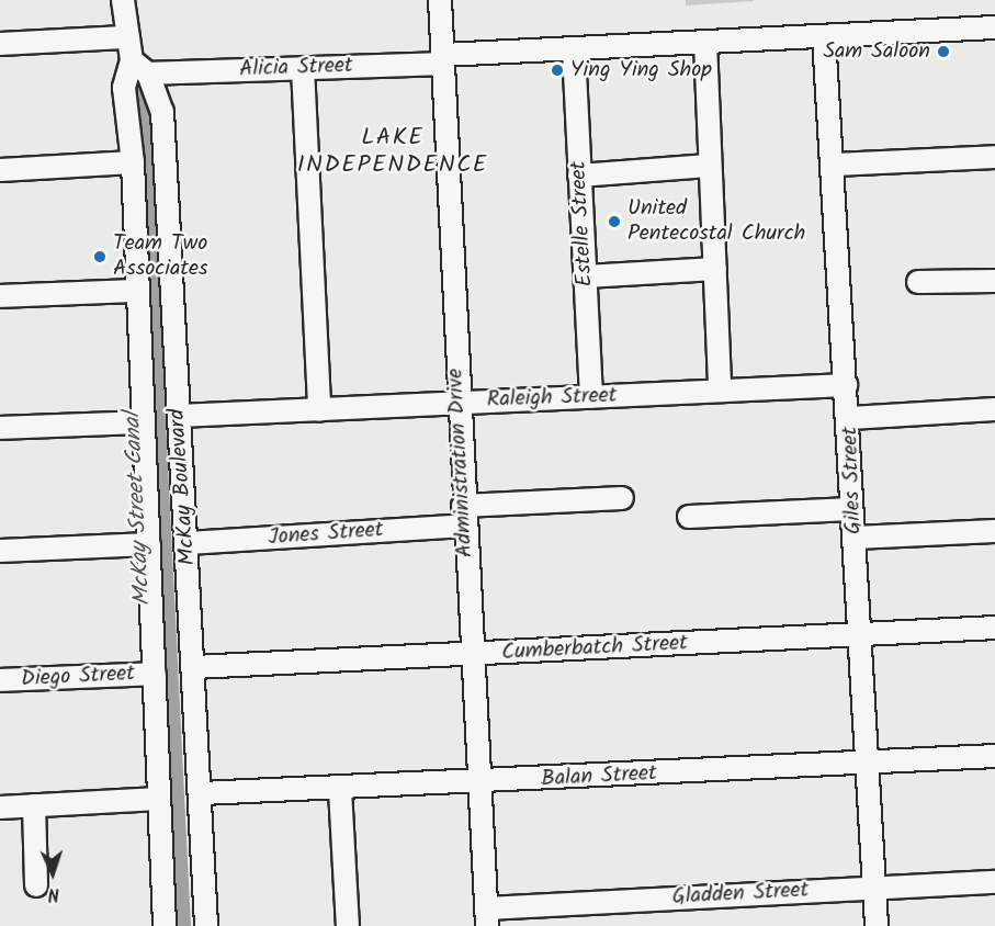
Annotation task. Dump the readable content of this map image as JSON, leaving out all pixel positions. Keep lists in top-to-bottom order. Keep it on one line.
{"streets":{"street":["Alicia Street","Estelle Street","Raleigh Street","Administration Drive","Giles Street","McKay Boulevard","Jones Street","Cumberbatch Street","Diego Street","Balan Street","Gladden Street"]},"crossings":[["Alicia Street","Estelle Street"],["Alicia Street","Administration Drive"],["Alicia Street","Giles Street"],["Alicia Street","McKay Boulevard"],["Estelle Street","Raleigh Street"],["Raleigh Street","Administration Drive"],["Raleigh Street","Giles Street"],["Raleigh Street","McKay Boulevard"],["Administration Drive","Jones Street"],["Administration Drive","Cumberbatch Street"],["Administration Drive","Balan Street"],["Administration Drive","Gladden Street"],["Giles Street","Cumberbatch Street"],["Giles Street","Balan Street"],["Giles Street","Gladden Street"],["McKay Boulevard","Jones Street"],["McKay Boulevard","Cumberbatch Street"],["McKay Boulevard","Diego Street"],["McKay Boulevard","Balan Street"]],"districts":["LAKE INDEPENDENCE"],"water":["McKay Street Canal"],"places":["Sam Saloon","Ying Ying Shop","United Pentecostal Church","Team Two Associates"],"north":"bottom"}
